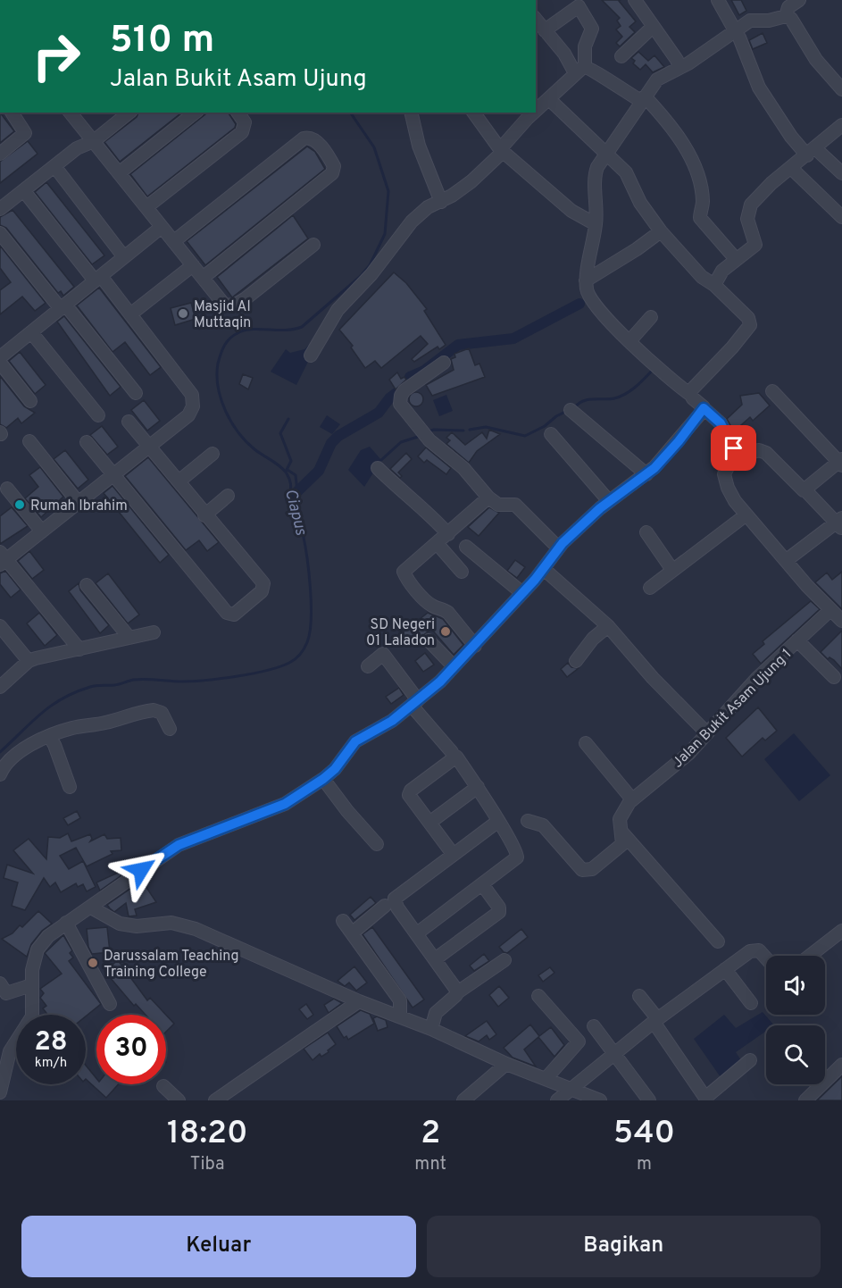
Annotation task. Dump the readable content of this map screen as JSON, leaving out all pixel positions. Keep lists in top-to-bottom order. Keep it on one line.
{"streets":{"street":["Jalan Bukit Asam Ujung 1"]},"water":["Ciapus"],"places":["Masjid Al Muttaqin","Rumah Ibrahim","SD Negeri 01 Laladon","Darussalam Teaching Training College"],"page":{"turn":["510 m","Jalan Bukit Asam Ujung"],"speed":"28 km/h","limit":"30","eta":["18:20","Tiba","2","mnt","540","m"],"buttons":["Keluar","Bagikan"]}}
